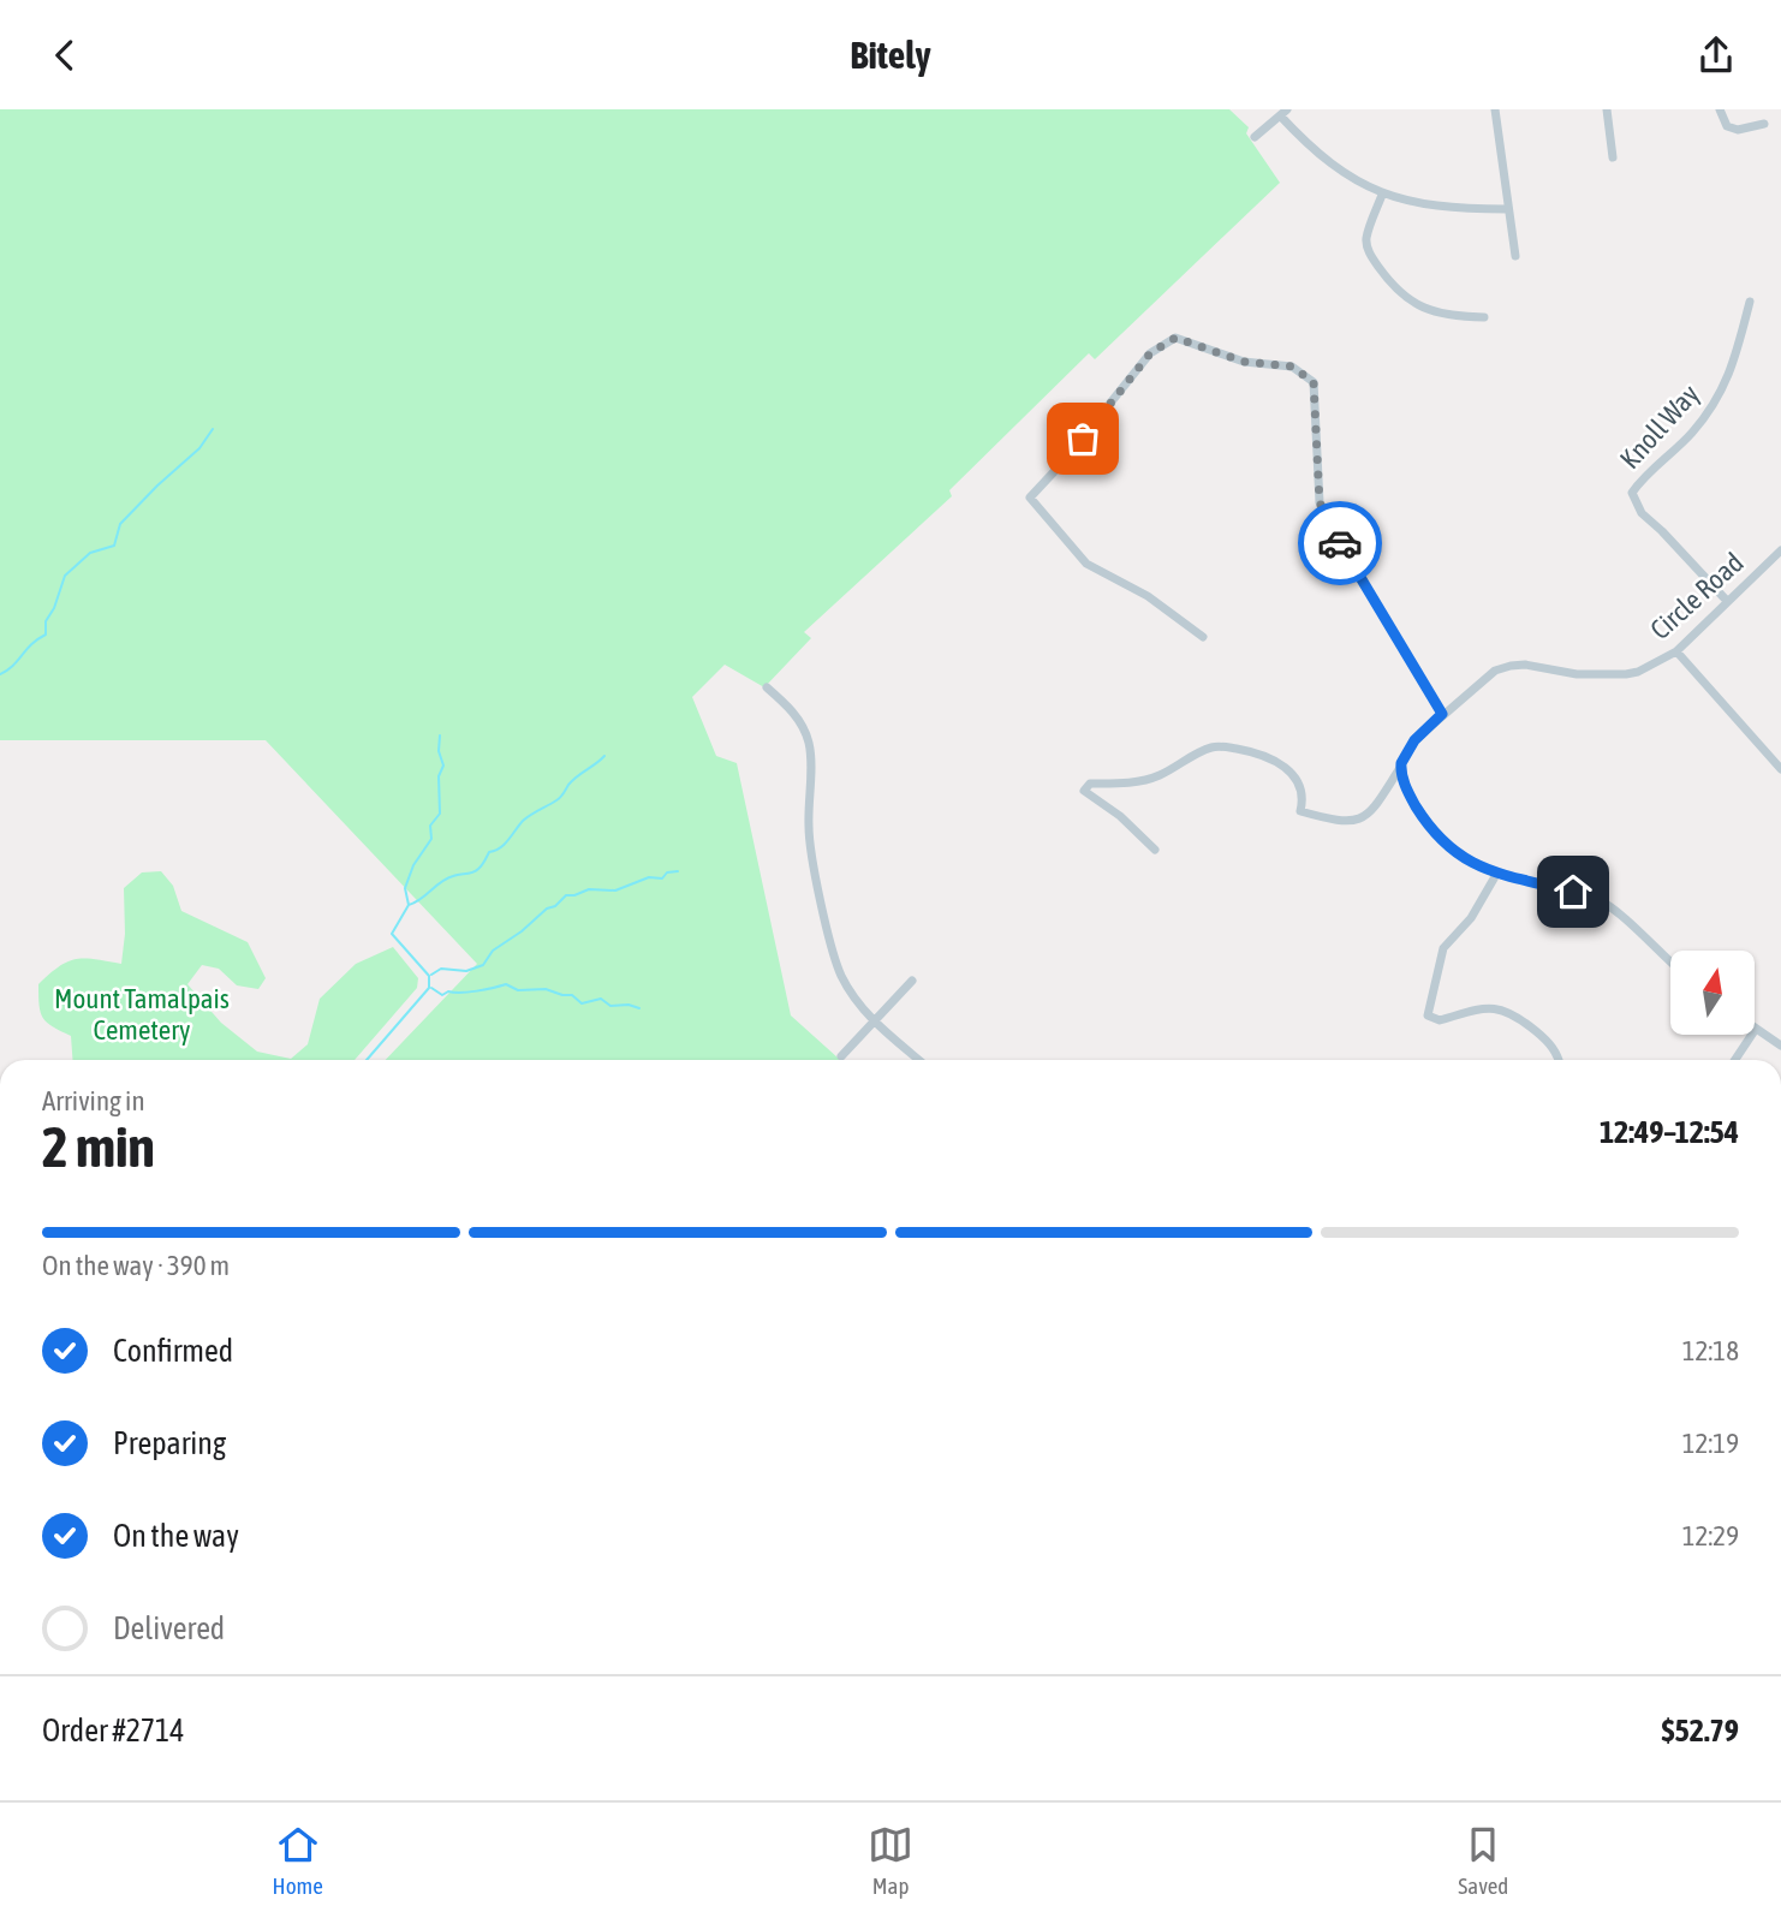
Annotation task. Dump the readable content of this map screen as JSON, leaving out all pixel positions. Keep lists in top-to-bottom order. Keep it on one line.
{"streets":{"street":["Knoll Way","Circle Road"]},"crossings":[["Knoll Way","Circle Road"]],"parks":["Mount Tamalpais Cemetery"],"north":"top","page":{"header":"Bitely","heading":["2 min","Arriving in","12:49–12:54"],"panel":["Order #2714","$52.79"],"bar":"On the way · 390 m","list":[["Confirmed","12:18"],["Preparing","12:19"],["On the way","12:29"],"Delivered"],"tabs":["Home","Map","Saved"]}}
